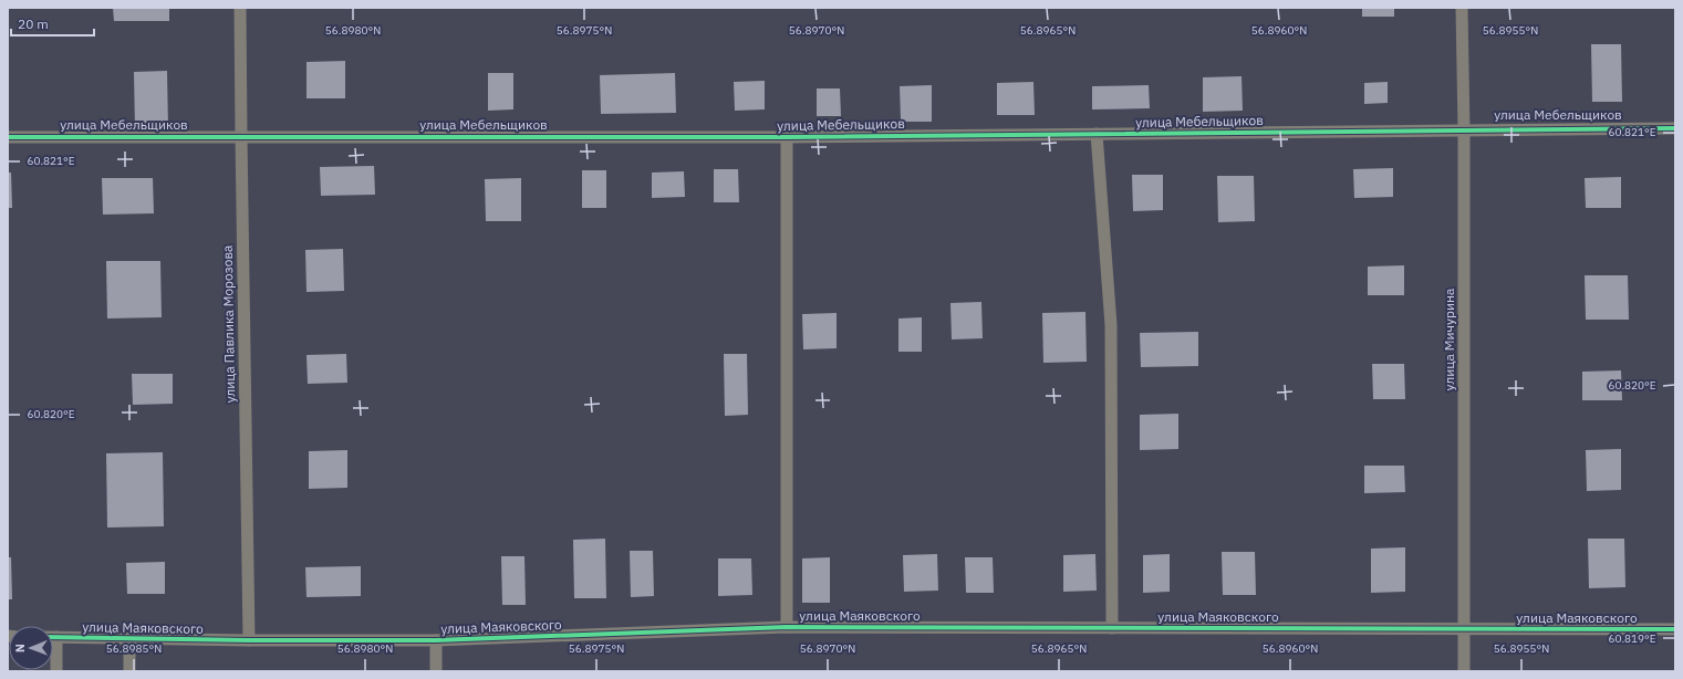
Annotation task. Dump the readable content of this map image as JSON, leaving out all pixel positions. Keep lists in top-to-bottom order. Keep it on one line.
{"streets":{"street":["улица Мебельщиков","улица Павлика Морозова","улица Мичурина","улица Маяковского"]},"crossings":[["улица Мебельщиков","улица Павлика Морозова"],["улица Мебельщиков","улица Мичурина"],["улица Павлика Морозова","улица Маяковского"],["улица Мичурина","улица Маяковского"]],"scale_bar":"20 m","north":"left","coordinates":["56.8980°N","56.8975°N","56.8970°N","56.8965°N","56.8960°N","56.8955°N","60.821°E","60.820°E","60.819°E","56.8985°N"]}
